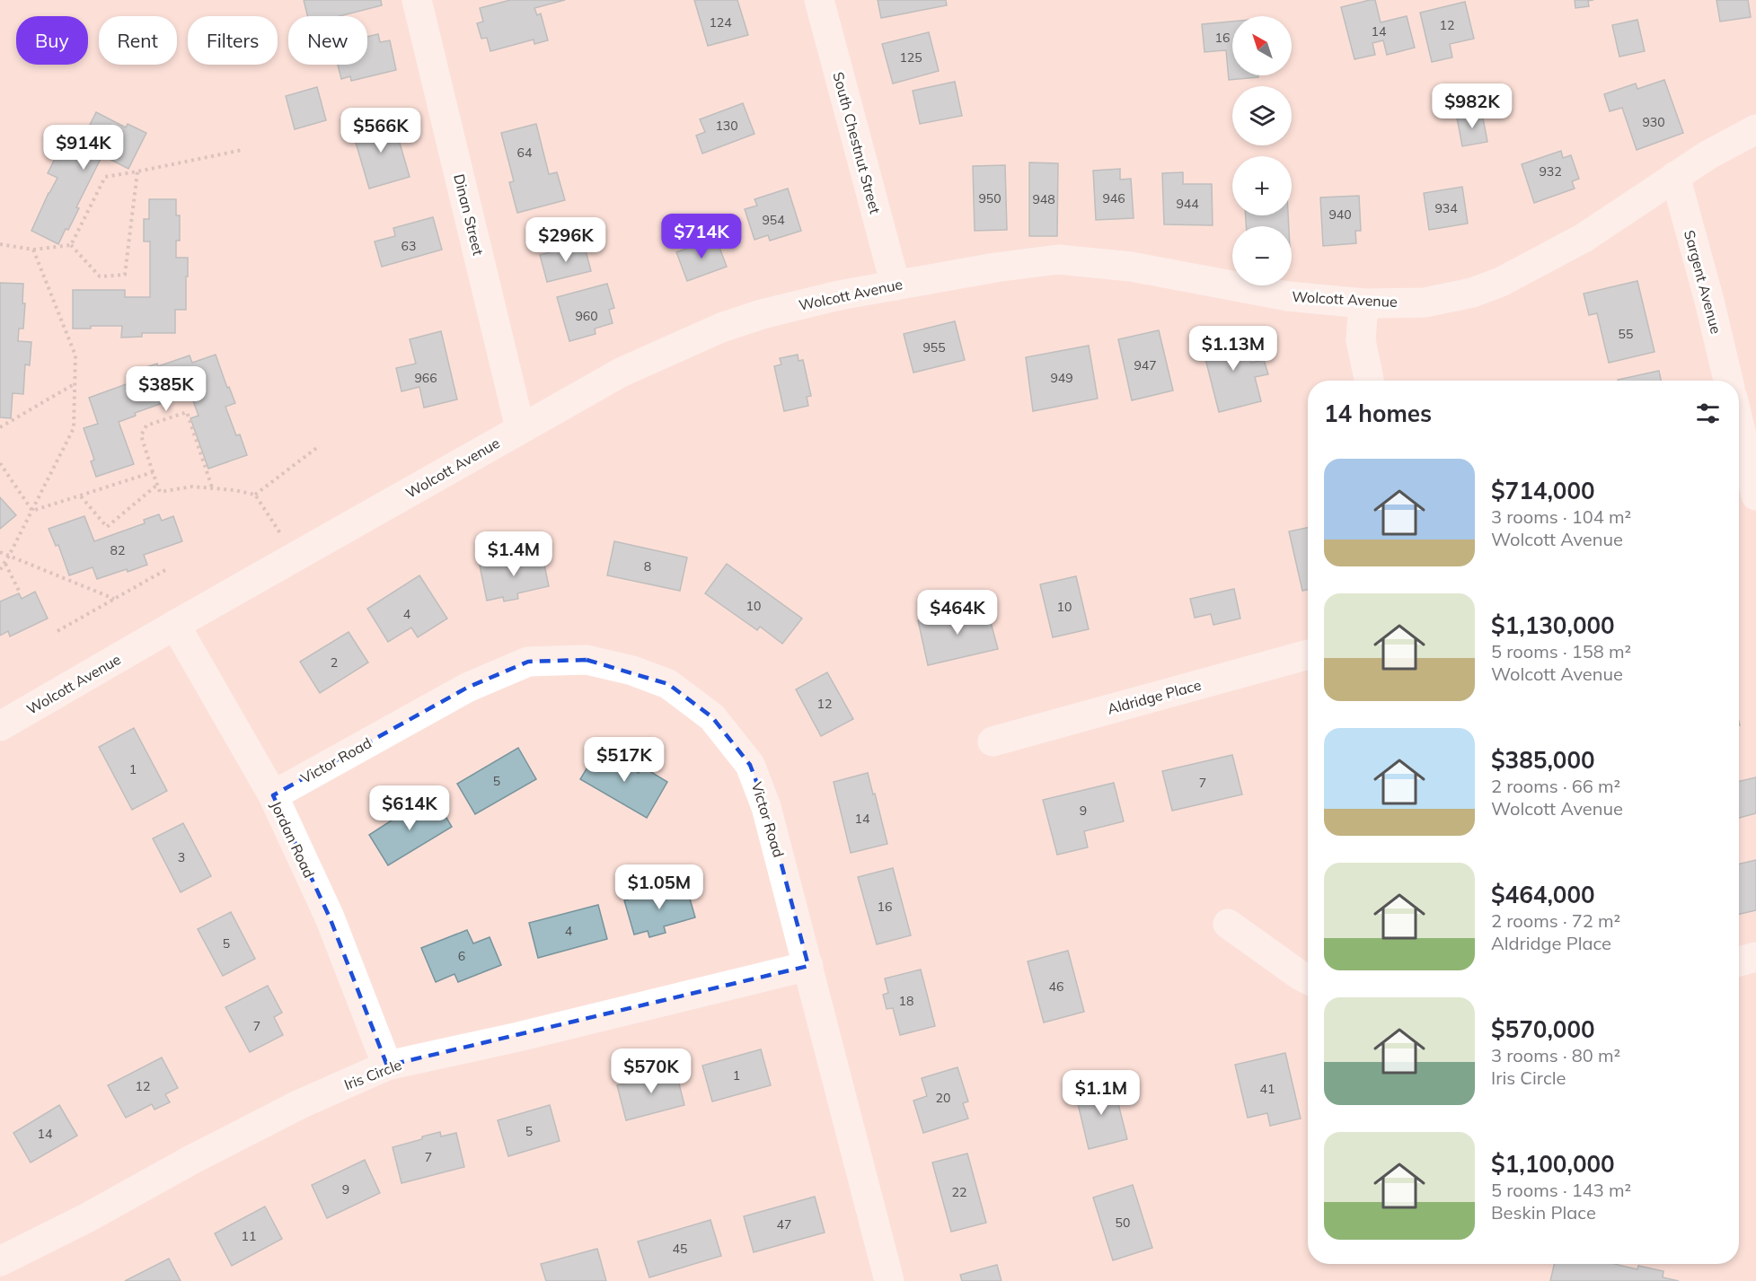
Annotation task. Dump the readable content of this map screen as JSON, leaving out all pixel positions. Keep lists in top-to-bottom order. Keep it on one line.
{"streets":{"street":["South Chestnut Street","Dinan Street","Sargent Avenue","Wolcott Avenue","Aldridge Place","Victor Road","Jordan Road","Iris Circle"]},"crossings":[["South Chestnut Street","Wolcott Avenue"],["Dinan Street","Wolcott Avenue"],["Sargent Avenue","Wolcott Avenue"],["Wolcott Avenue","Jordan Road"],["Victor Road","Jordan Road"],["Victor Road","Iris Circle"],["Jordan Road","Iris Circle"]],"house_numbers":["124","12","14","16","125","930","130","64","932","950","946","948","944","934","940","954","63","960","55","955","947","966","949","82","8","10","10","4","2","12","1","5","7","9","14","3","16","4","5","6","46","18","7","1","12","41","20","5","14","7","9","22","50","47","11","45"],"north":"top left","page":{"map_buttons":["+","−"],"chip":["Buy","Rent","Filters","New"],"price":["$982K","$566K","$914K","$714K","$296K","$1.13M","$385K","$1.4M","$464K","$517K","$614K","$1.05M","$570K","$1.1M"],"heading":"14 homes","list":[{"name":"$714,000","note":"3 rooms · 104 m² · Wolcott Avenue"},{"name":"$1,130,000","note":"5 rooms · 158 m² · Wolcott Avenue"},{"name":"$385,000","note":"2 rooms · 66 m² · Wolcott Avenue"},{"name":"$464,000","note":"2 rooms · 72 m² · Aldridge Place"},{"name":"$570,000","note":"3 rooms · 80 m² · Iris Circle"},{"name":"$1,100,000","note":"5 rooms · 143 m² · Beskin Place"}]}}
